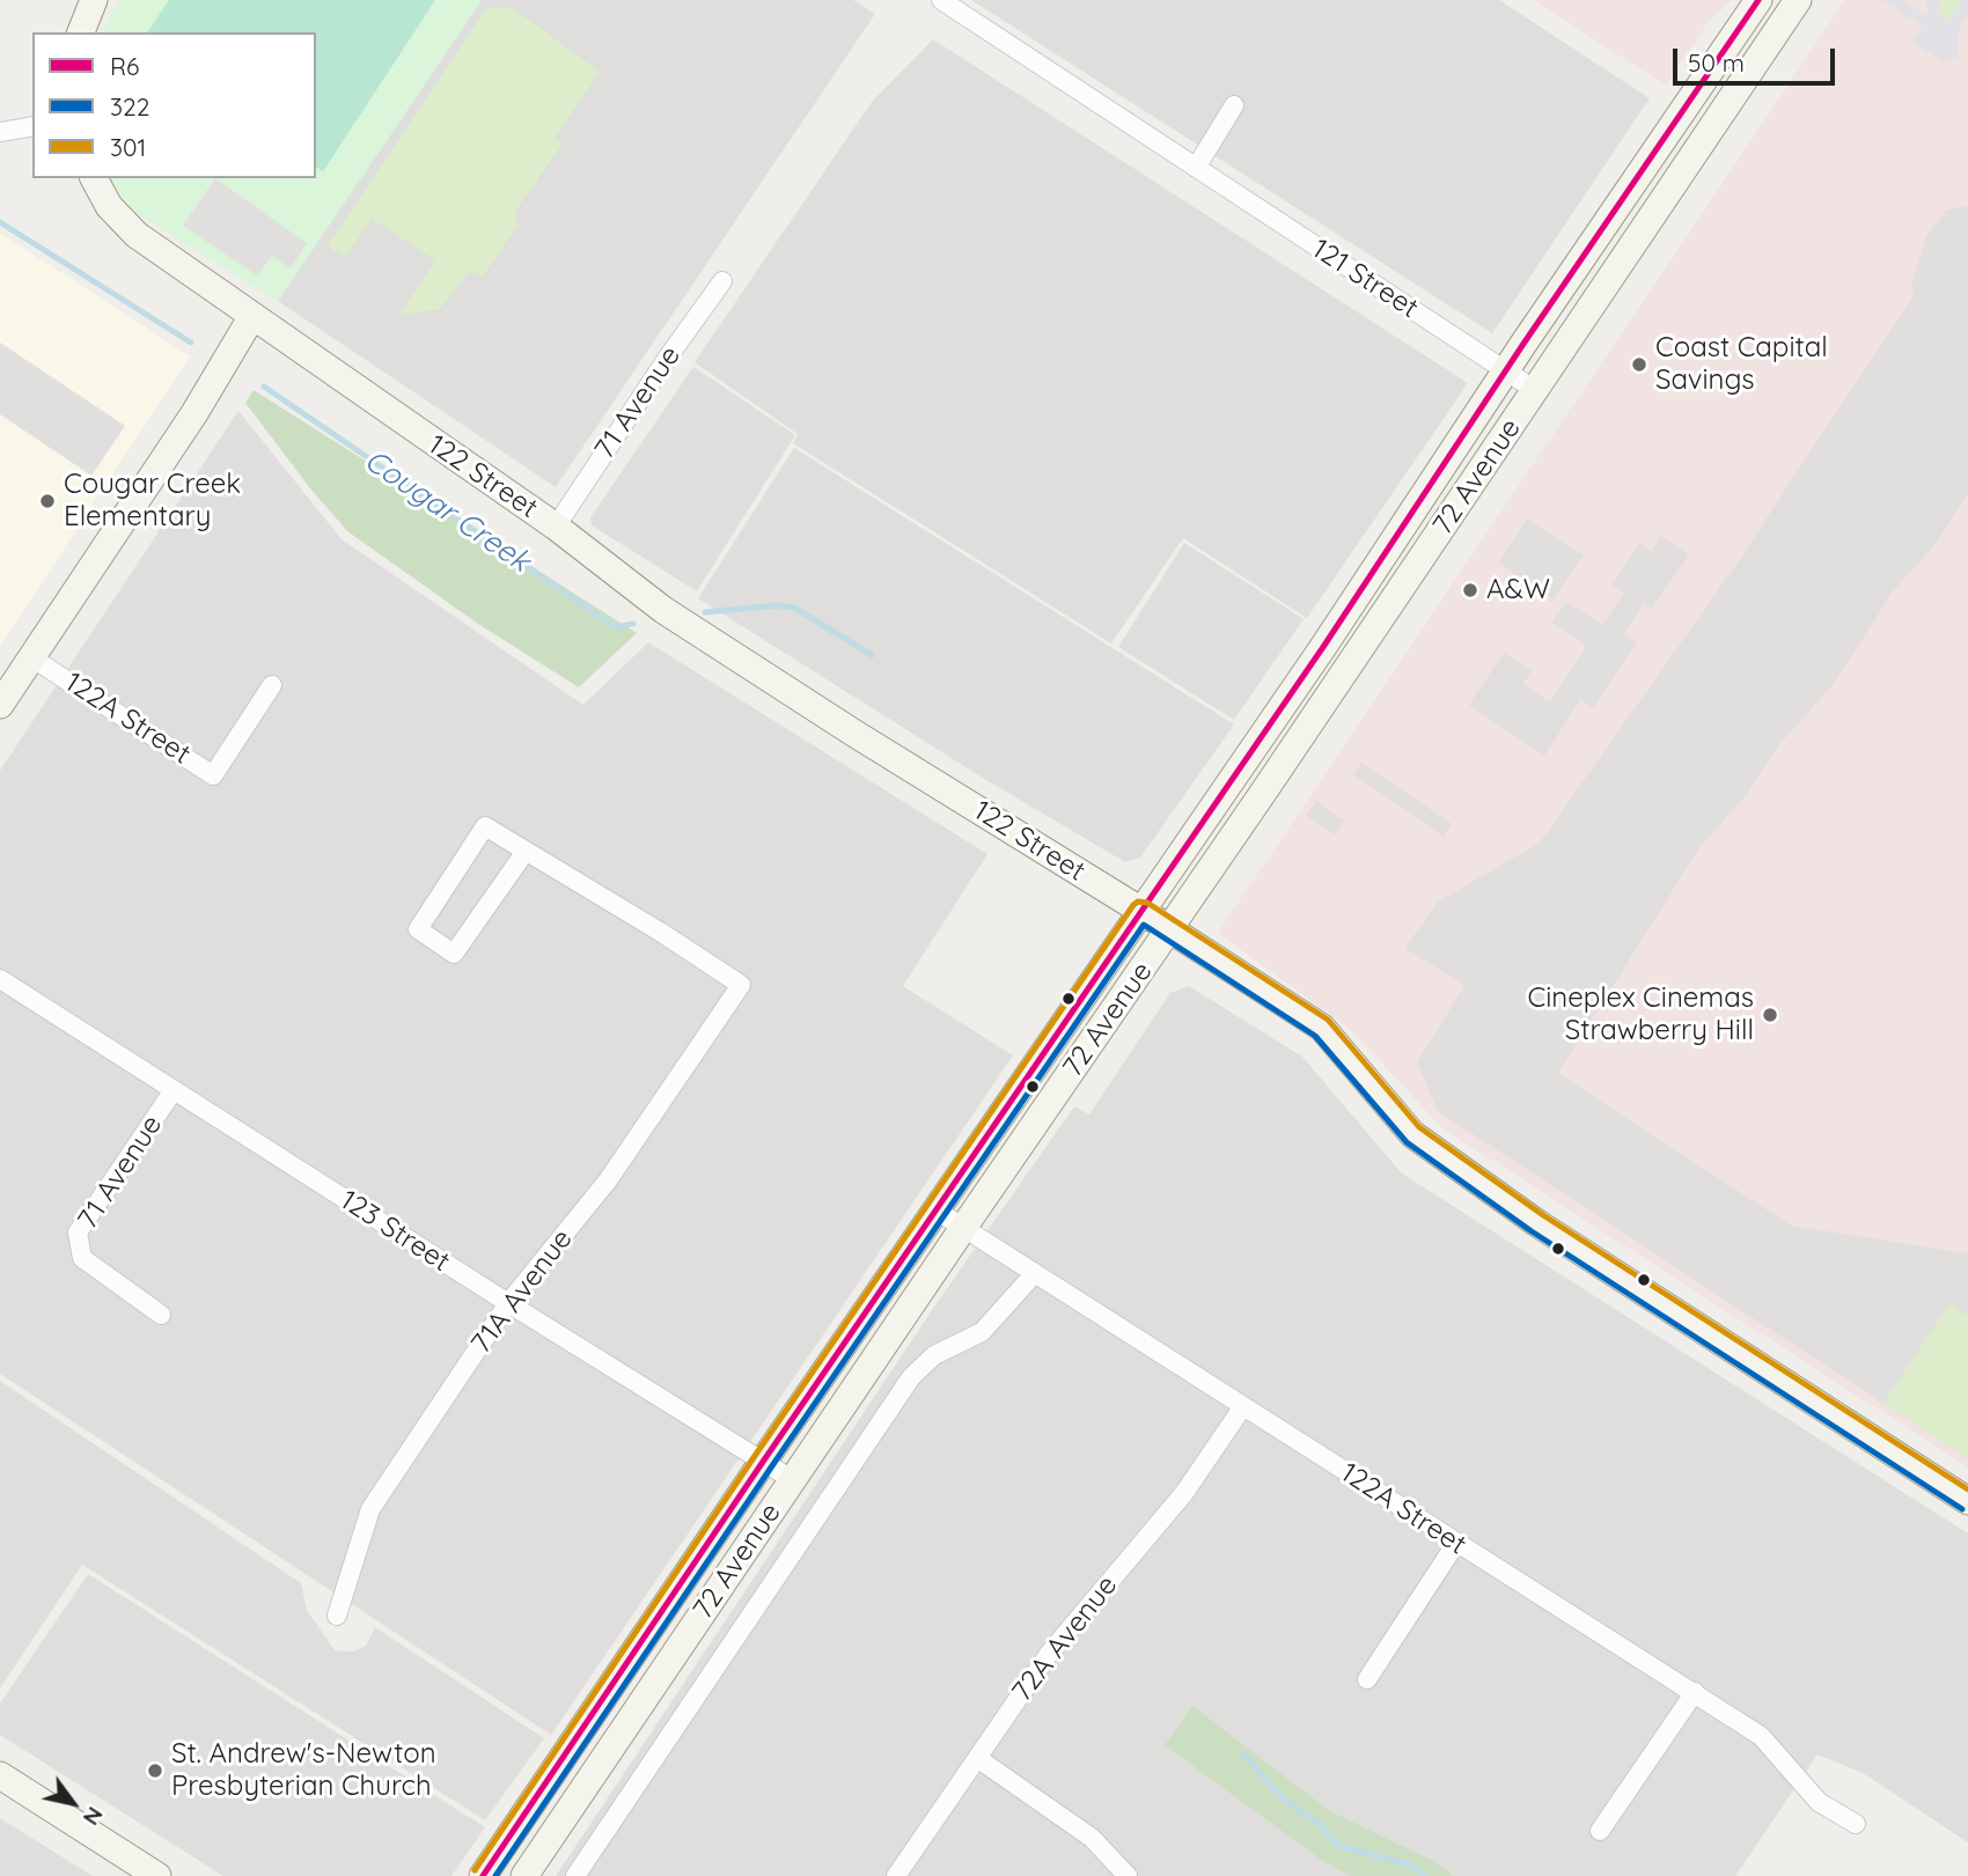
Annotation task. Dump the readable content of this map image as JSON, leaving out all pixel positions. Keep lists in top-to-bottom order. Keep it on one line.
{"streets":{"main road":["122 Street","72 Avenue"],"street":["121 Street","71 Avenue","122A Street","123 Street","71A Avenue","72A Avenue"]},"crossings":[["121 Street","72 Avenue"],["71 Avenue","122 Street"],["71 Avenue","123 Street"],["122 Street","72 Avenue"],["72 Avenue","122A Street"],["72 Avenue","123 Street"],["122A Street","72A Avenue"],["123 Street","71A Avenue"]],"water":["Cougar Creek"],"places":["Coast Capital Savings","Cougar Creek Elementary","A&W","Cineplex Cinemas Strawberry Hill","St. Andrew's-Newton Presbyterian Church"],"lines":["transit line R6","transit line 301","transit line 322"],"legend":["R6","322","301"],"scale_bar":"50 m","north":"bottom right"}
